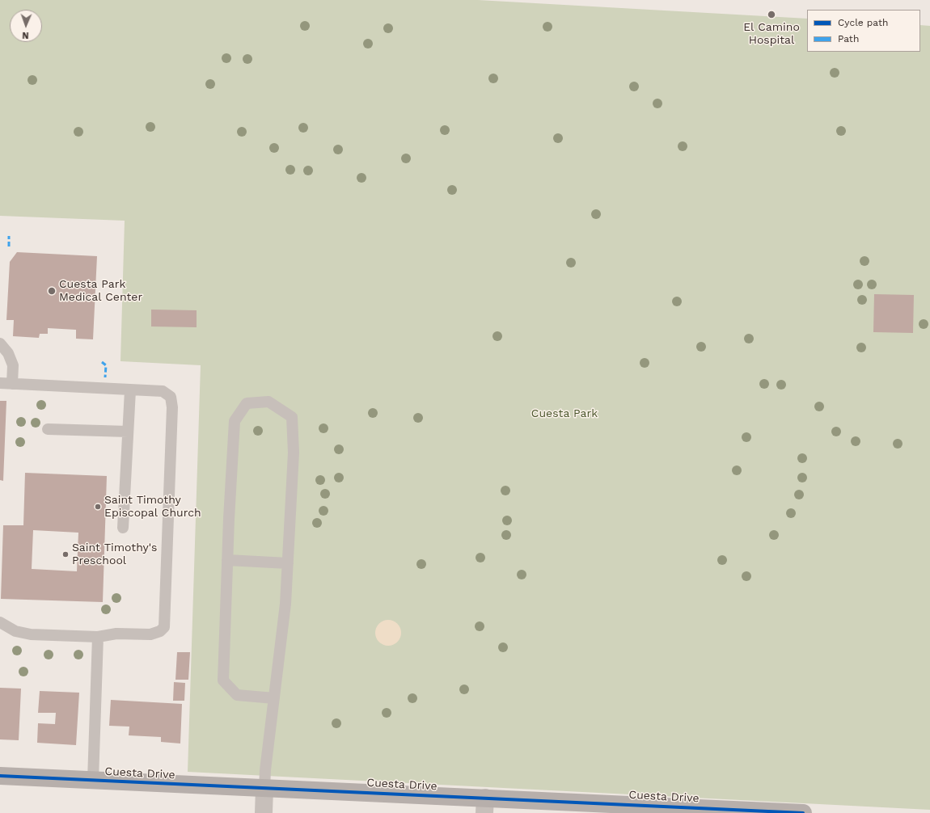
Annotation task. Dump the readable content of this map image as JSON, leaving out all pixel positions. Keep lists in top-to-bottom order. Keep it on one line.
{"streets":{"main road":["Cuesta Drive"]},"parks":["Cuesta Park"],"places":["El Camino Hospital","Cuesta Park Medical Center","Saint Timothy Episcopal Church","Saint Timothy's Preschool"],"legend":["Cycle path","Path"],"north":"bottom"}
